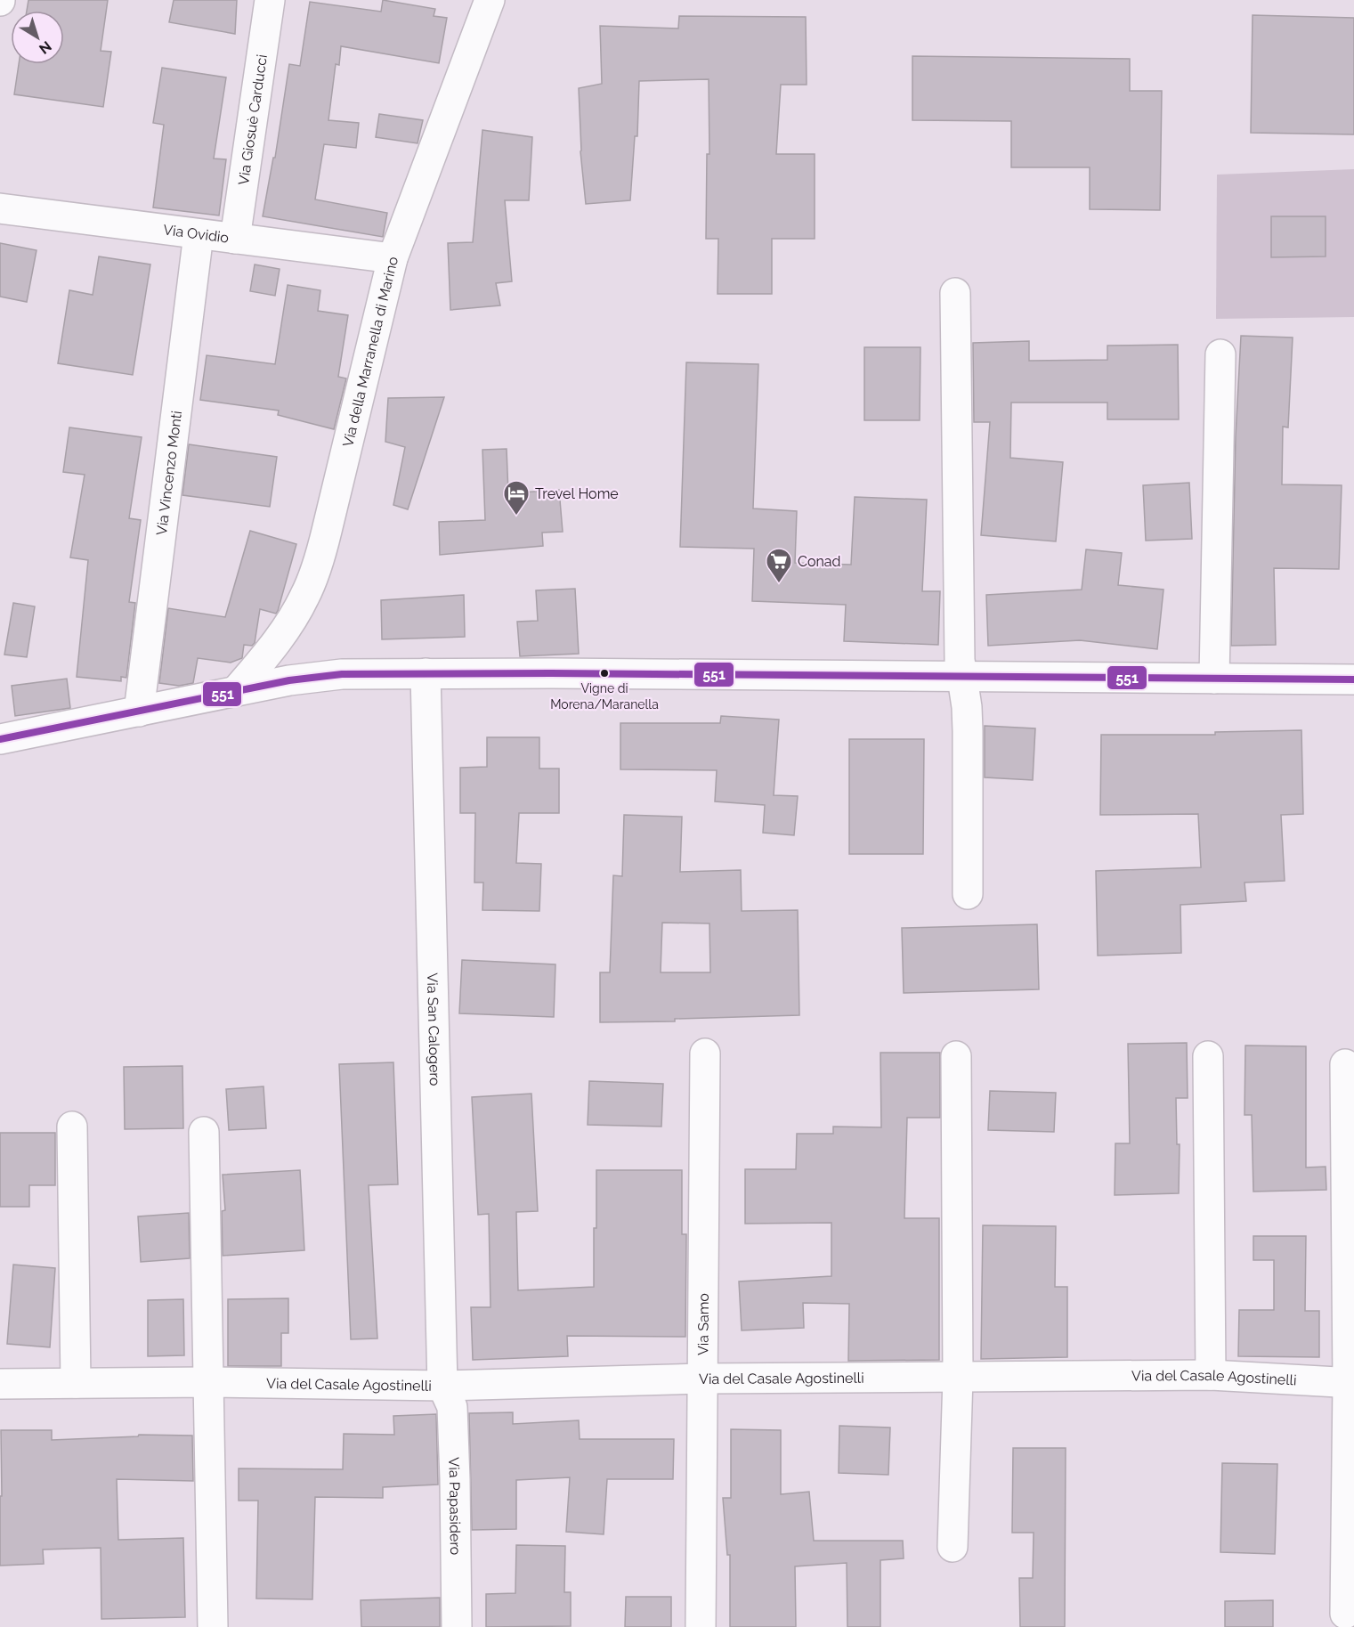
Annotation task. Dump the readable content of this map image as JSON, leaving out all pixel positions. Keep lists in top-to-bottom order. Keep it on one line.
{"streets":{"street":["Via Giosuè Carducci","Via Ovidio","Via della Marranella di Marino","Via Vincenzo Monti","Via San Calogero","Via Samo","Via del Casale Agostinelli","Via Papasidero"]},"crossings":[["Via Giosuè Carducci","Via Ovidio"],["Via Ovidio","Via della Marranella di Marino"],["Via Ovidio","Via Vincenzo Monti"],["Via San Calogero","Via del Casale Agostinelli"],["Via San Calogero","Via Papasidero"],["Via Samo","Via del Casale Agostinelli"],["Via del Casale Agostinelli","Via Papasidero"]],"places":{"hotel":["Trevel Home"],"supermarket":["Conad"],"other":["Vigne di Morena/Maranella"]},"lines":["transit line 551"],"north":"bottom right"}
